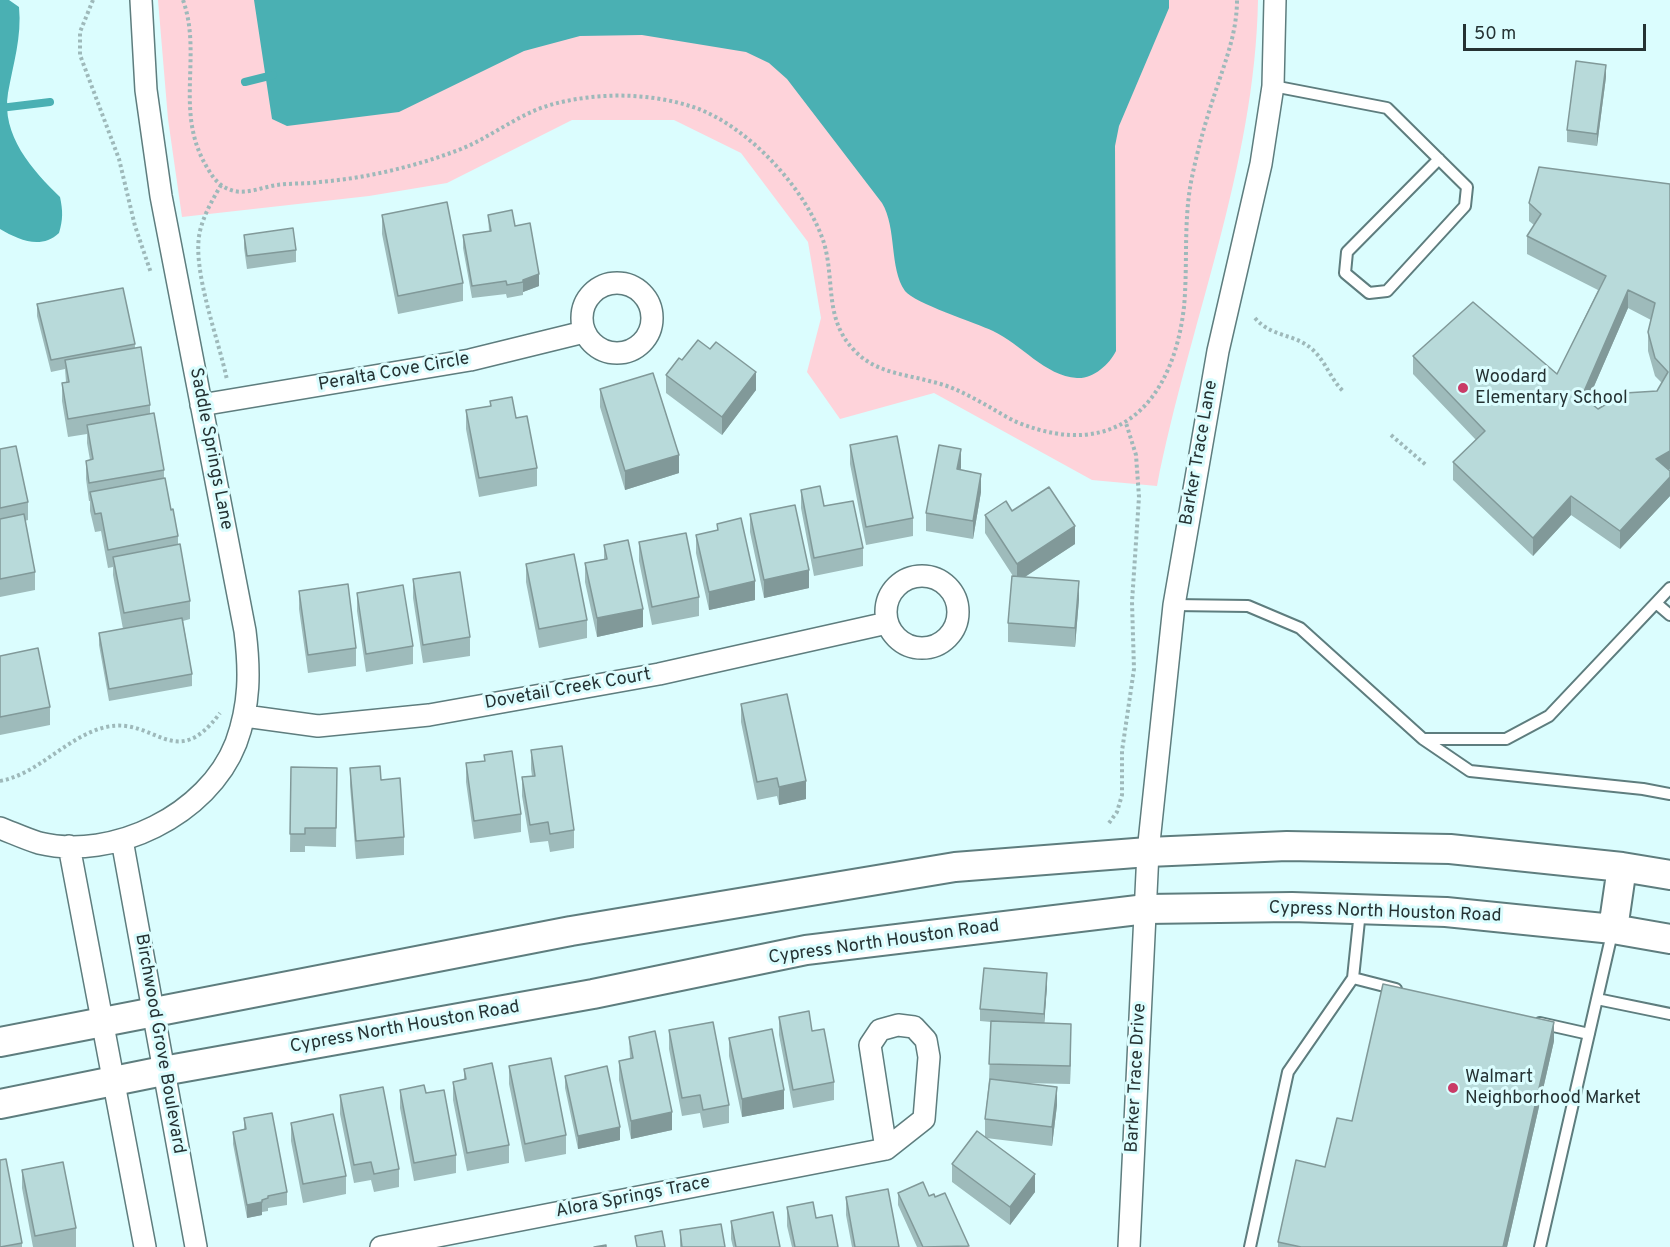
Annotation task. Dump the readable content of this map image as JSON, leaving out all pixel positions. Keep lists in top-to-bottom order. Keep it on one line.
{"streets":{"main road":["Cypress North Houston Road"],"street":["Peralta Cove Circle","Saddle Springs Lane","Barker Trace Lane","Dovetail Creek Court","Birchwood Grove Boulevard","Barker Trace Drive","Alora Springs Trace"]},"crossings":[["Peralta Cove Circle","Saddle Springs Lane"],["Saddle Springs Lane","Dovetail Creek Court"],["Saddle Springs Lane","Birchwood Grove Boulevard"],["Barker Trace Lane","Cypress North Houston Road"],["Barker Trace Lane","Barker Trace Drive"],["Cypress North Houston Road","Birchwood Grove Boulevard"],["Cypress North Houston Road","Barker Trace Drive"]],"places":["Woodard Elementary School","Walmart Neighborhood Market"],"scale_bar":"50 m"}
